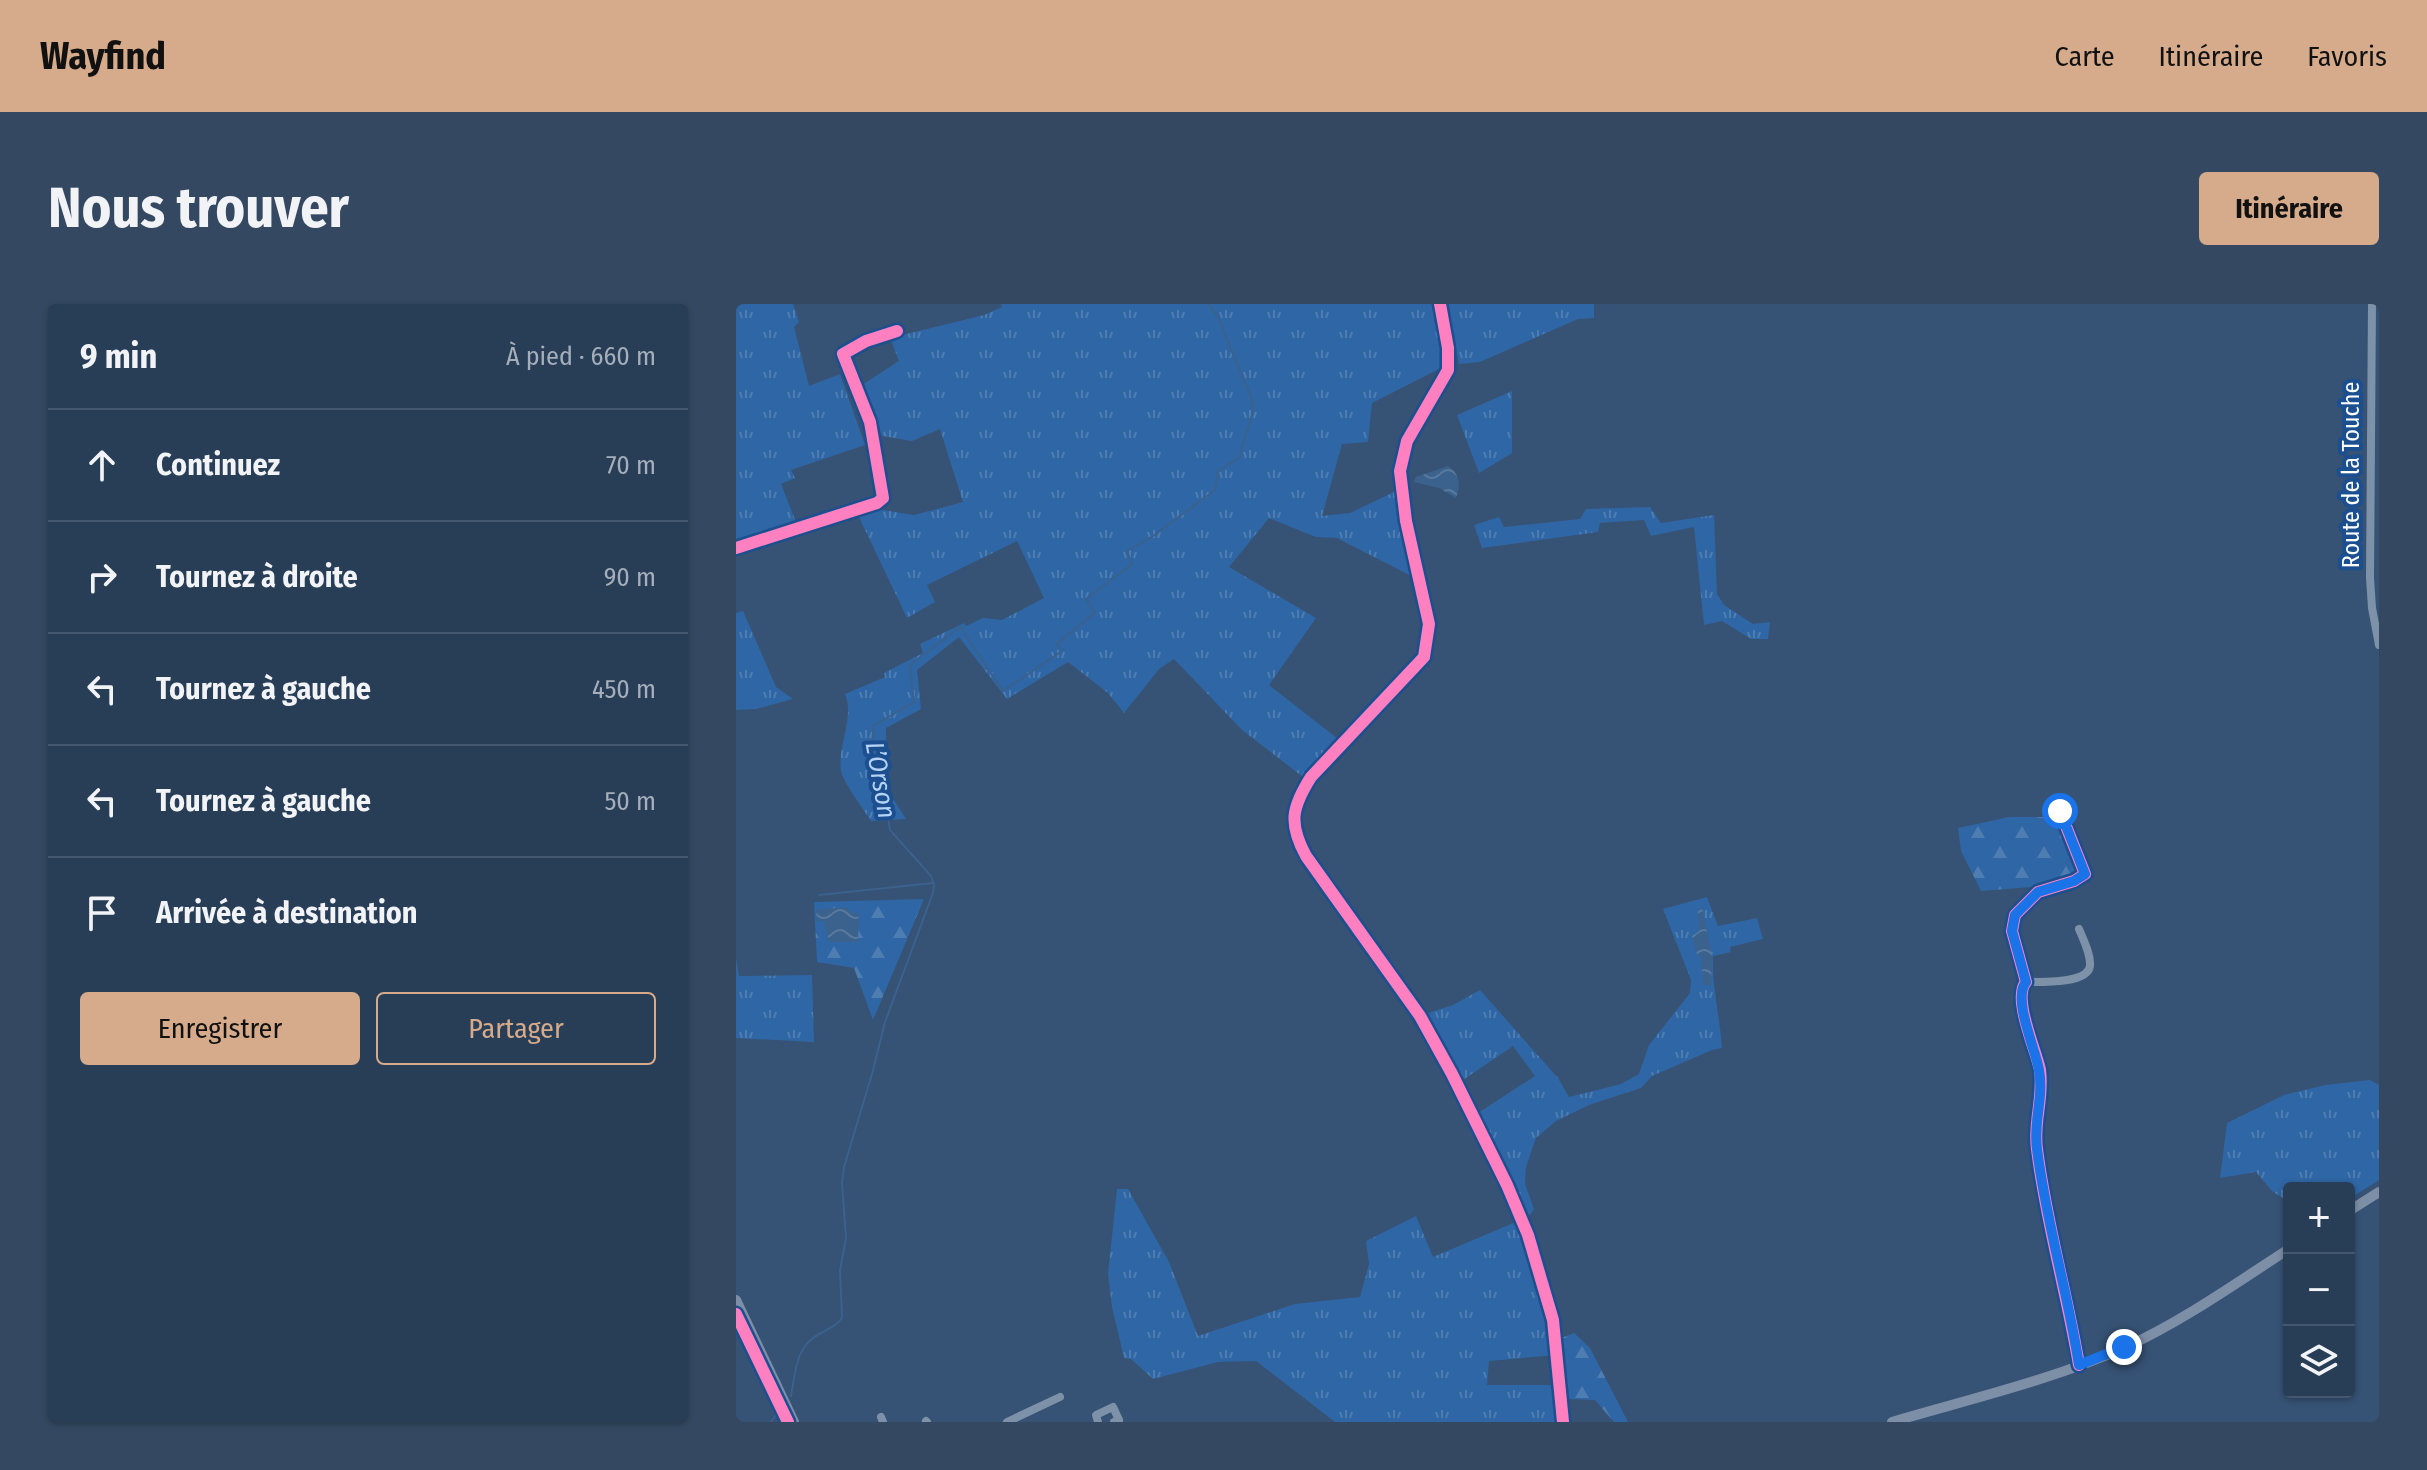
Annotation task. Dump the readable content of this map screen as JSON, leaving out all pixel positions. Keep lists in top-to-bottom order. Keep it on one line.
{"streets":{"street":["Route de la Touche"]},"water":["L’Orson"],"page":{"header":"Wayfind","nav":["Carte","Itinéraire","Favoris"],"buttons":["Itinéraire",["Enregistrer","Partager"]],"title":"Nous trouver","heading":["9 min","À pied · 660 m"],"list":[["Continuez","70 m"],["Tournez à droite","90 m"],["Tournez à gauche","450 m"],["Tournez à gauche","50 m"],"Arrivée à destination"],"map_buttons":["+","−"]}}
